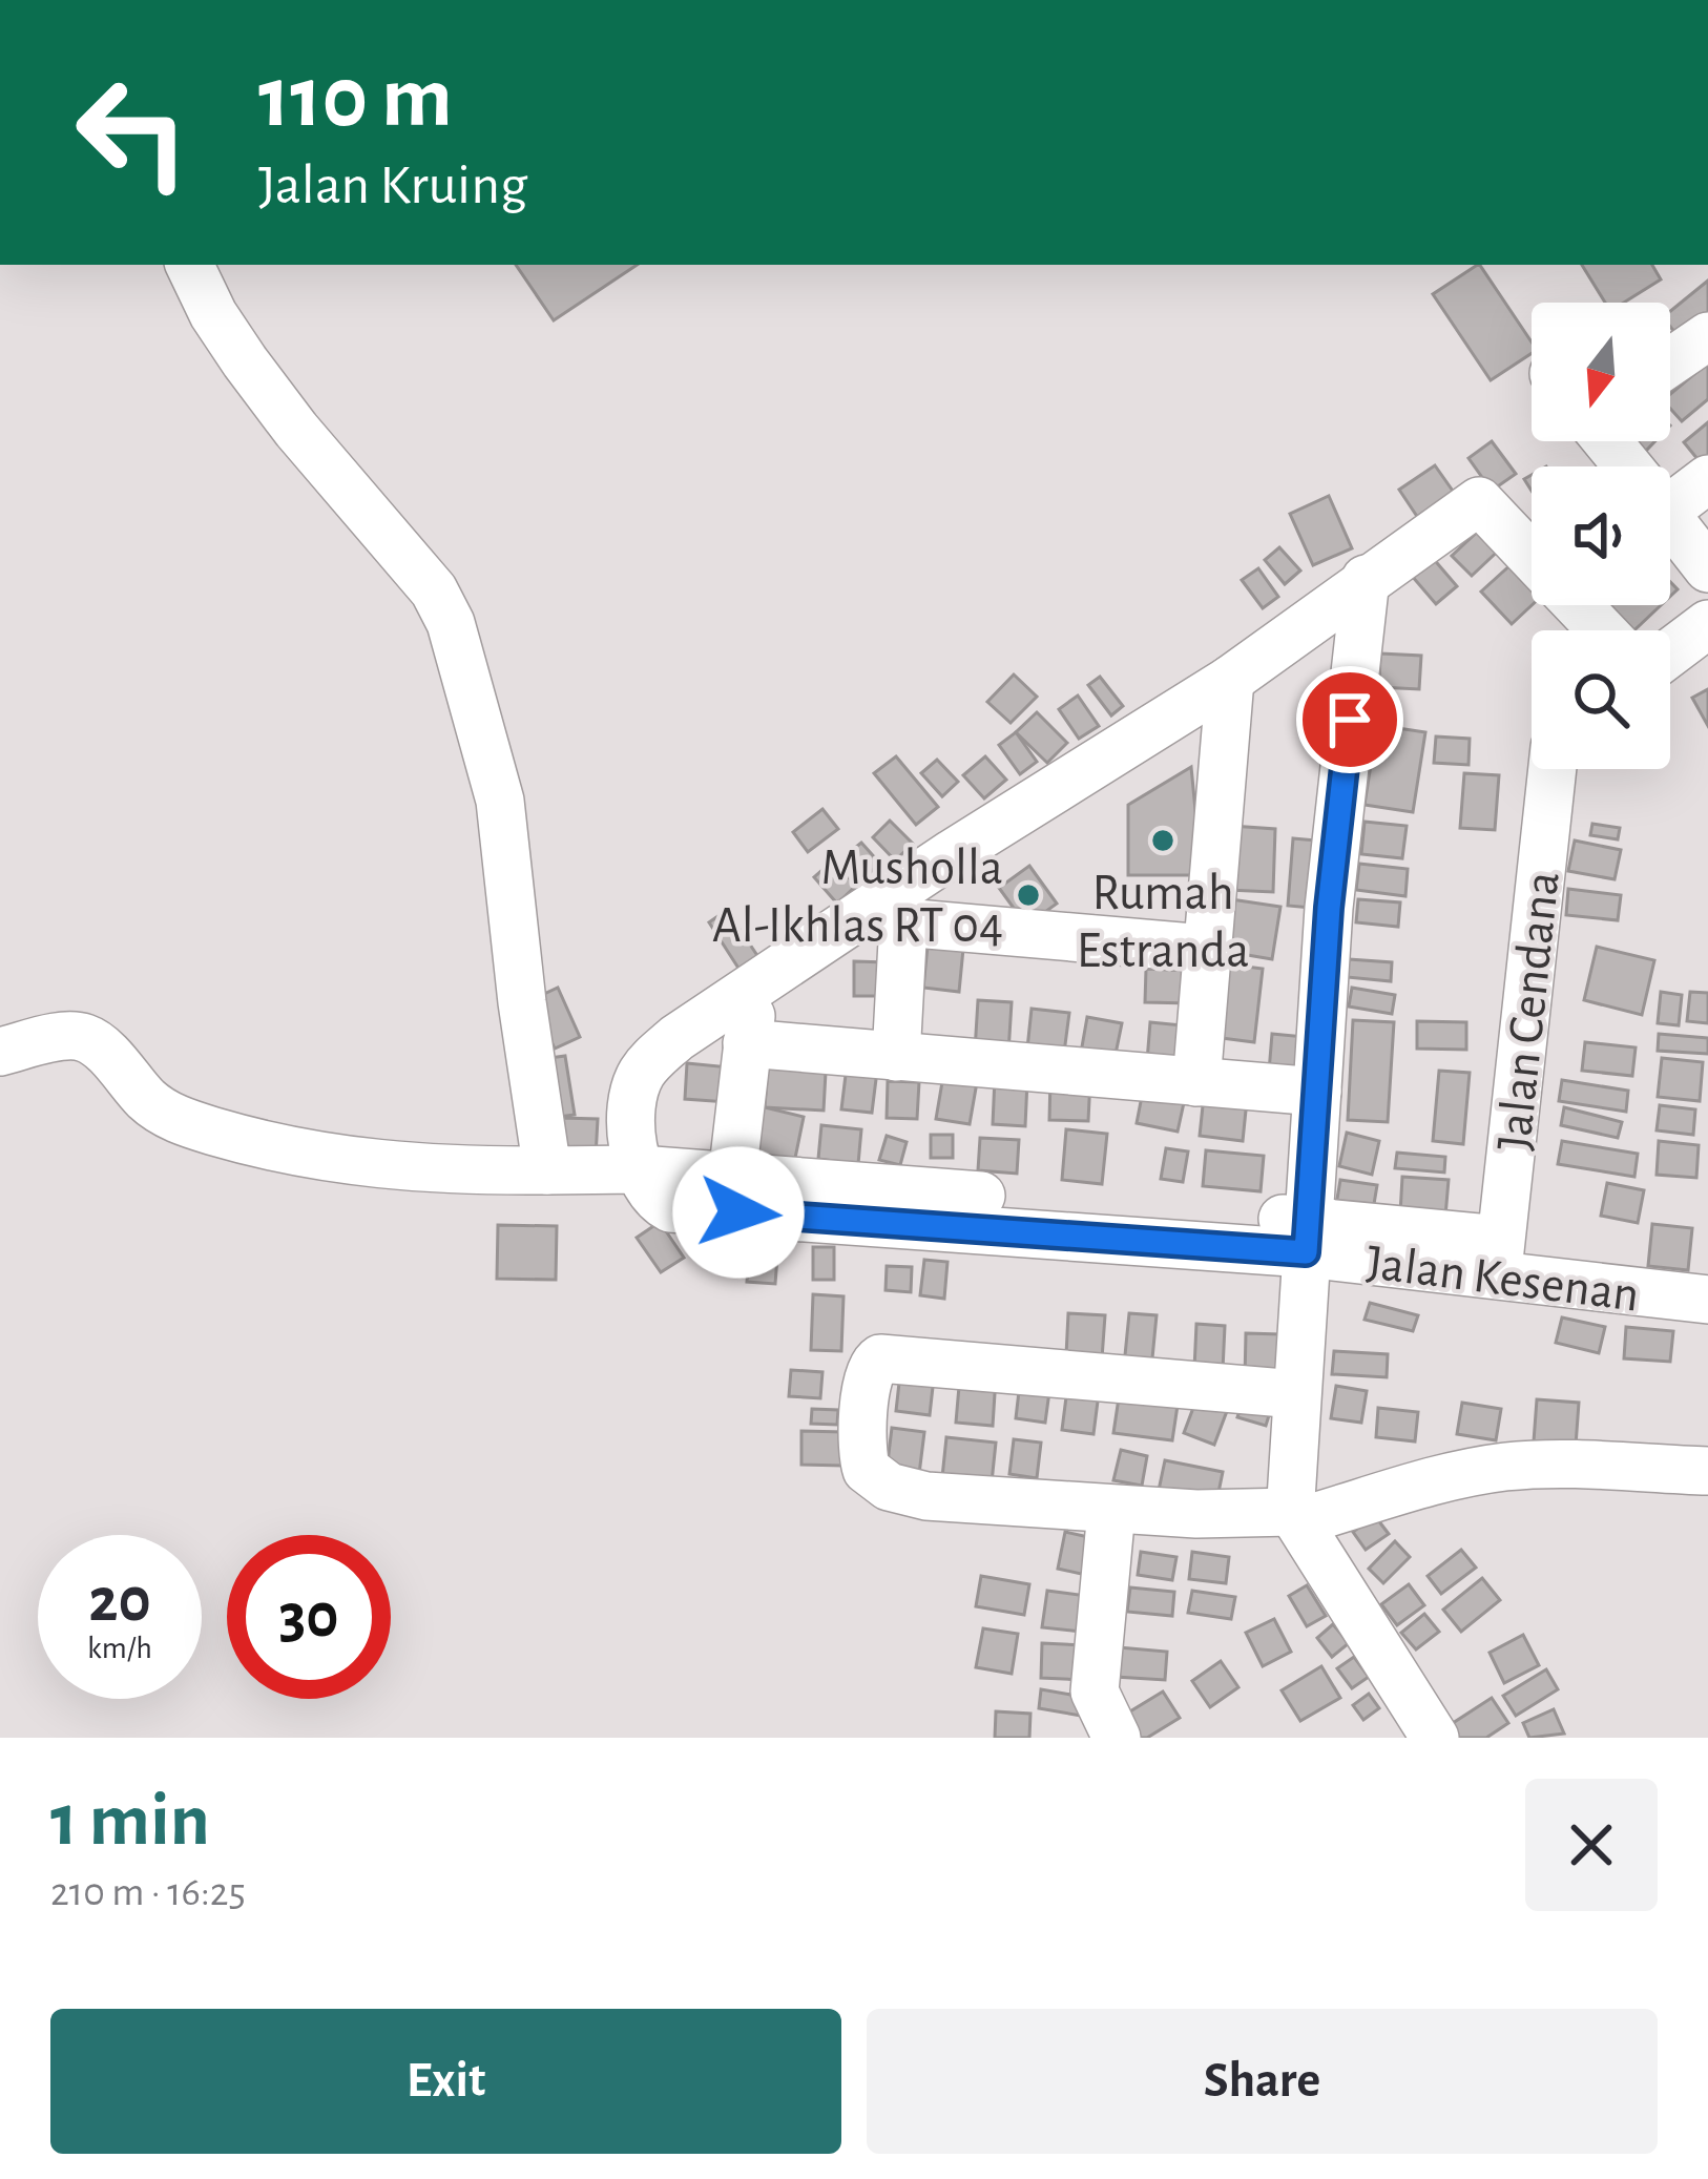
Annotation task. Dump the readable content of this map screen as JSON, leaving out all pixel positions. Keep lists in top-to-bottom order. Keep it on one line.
{"streets":{"street":["Jalan Cendana","Jalan Kesenan"]},"crossings":[["Jalan Cendana","Jalan Kesenan"]],"places":["Rumah Estranda","Musholla Al-Ikhlas RT 04"],"north":"bottom","page":{"turn":["110 m","Jalan Kruing"],"speed":"20 km/h","limit":"30","heading":["1 min","210 m · 16:25"],"buttons":["Exit","Share"]}}
